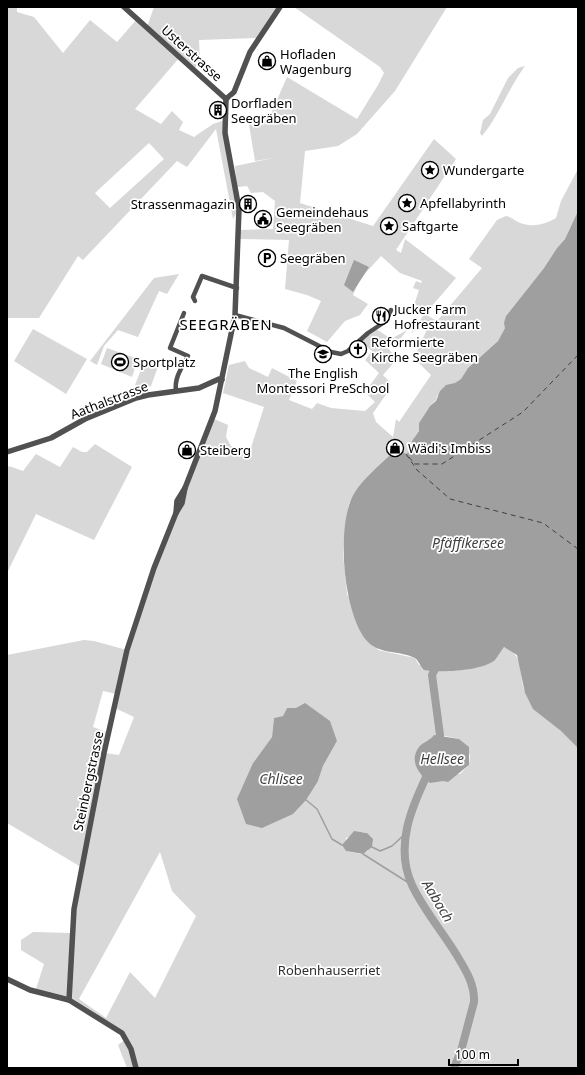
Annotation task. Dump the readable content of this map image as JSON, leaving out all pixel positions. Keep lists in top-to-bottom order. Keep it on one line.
{"streets":{"street":["Usterstrasse","Aathalstrasse","Steinbergstrasse"]},"crossings":[["Usterstrasse","Steinbergstrasse"],["Aathalstrasse","Steinbergstrasse"]],"districts":["SEEGRÄBEN"],"water":["Pfäffikersee","Hellsee","Chlisee","Aabach"],"parks":["Robenhauserriet"],"places":{"shop":["Hofladen Wagenburg","Wädi's Imbiss","Steiberg"],"building":["Dorfladen Seegräben","Strassenmagazin"],"place":["Wundergarte","Apfellabyrinth","Saftgarte"],"public building":["Gemeindehaus Seegräben"],"parking":["Seegräben"],"restaurant":["Jucker Farm Hofrestaurant"],"church":["Reformierte Kirche Seegräben"],"school or university":["The English Montessori PreSchool"],"sports":["Sportplatz"]},"scale_bar":"100 m"}
